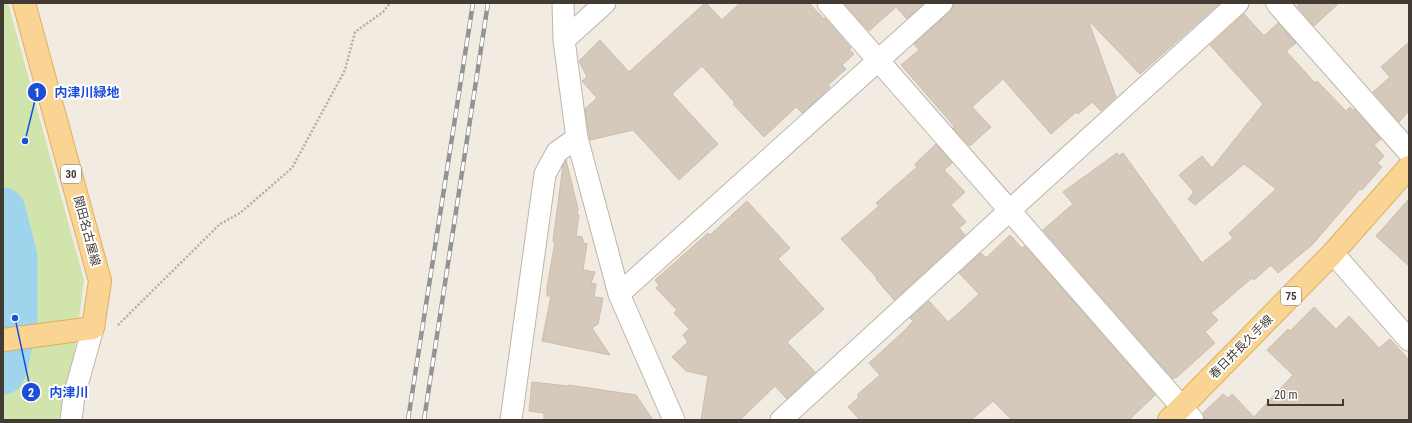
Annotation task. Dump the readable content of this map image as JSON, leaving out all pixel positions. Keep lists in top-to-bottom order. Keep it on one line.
{"streets":{"main road":["30","関田名古屋線","75","春日井長久手線"]},"places":["内津川緑地","内津川"],"scale_bar":"20 m"}
